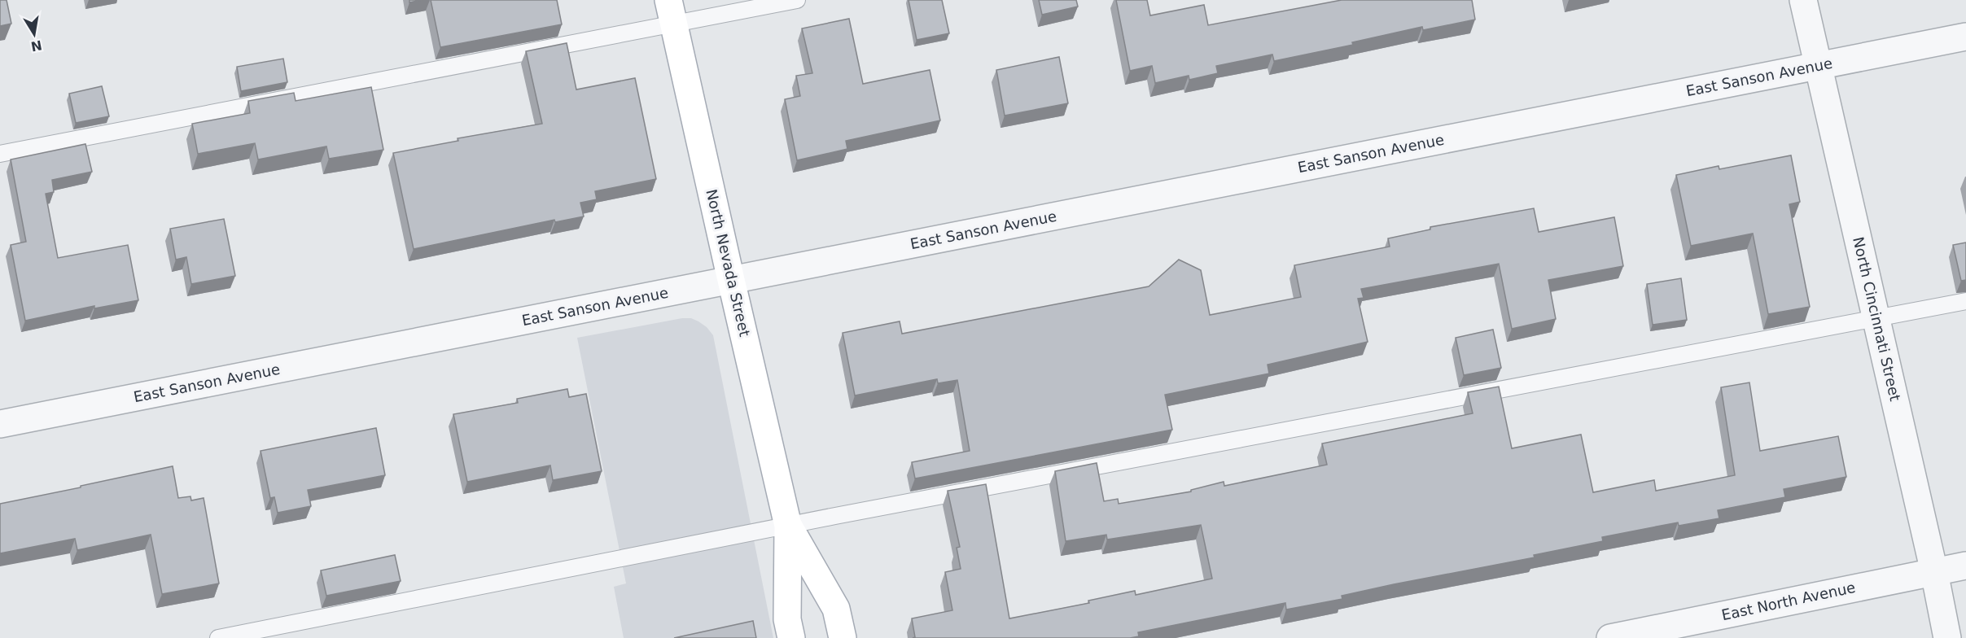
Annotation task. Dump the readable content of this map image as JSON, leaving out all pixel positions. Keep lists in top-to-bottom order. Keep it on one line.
{"streets":{"main road":["North Nevada Street"],"street":["East Sanson Avenue","North Cincinnati Street","East North Avenue"]},"crossings":[["East Sanson Avenue","North Nevada Street"],["East Sanson Avenue","North Cincinnati Street"],["North Cincinnati Street","East North Avenue"]],"north":"bottom"}
